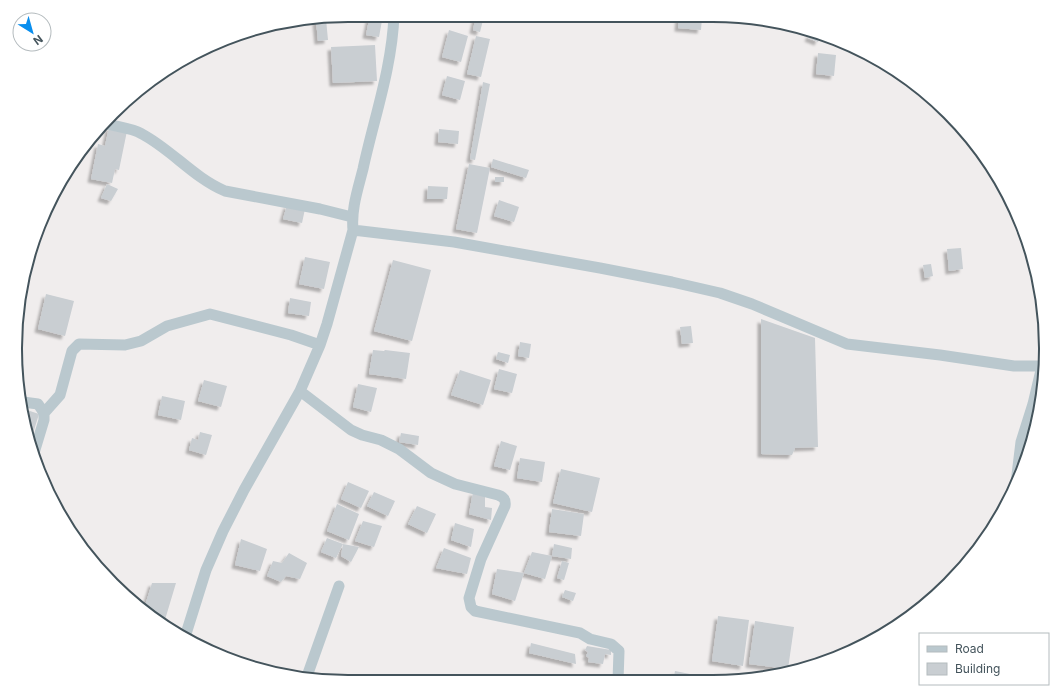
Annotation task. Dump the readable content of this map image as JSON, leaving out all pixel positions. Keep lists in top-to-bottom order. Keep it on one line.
{"legend":["Road","Building"],"north":"bottom right"}
